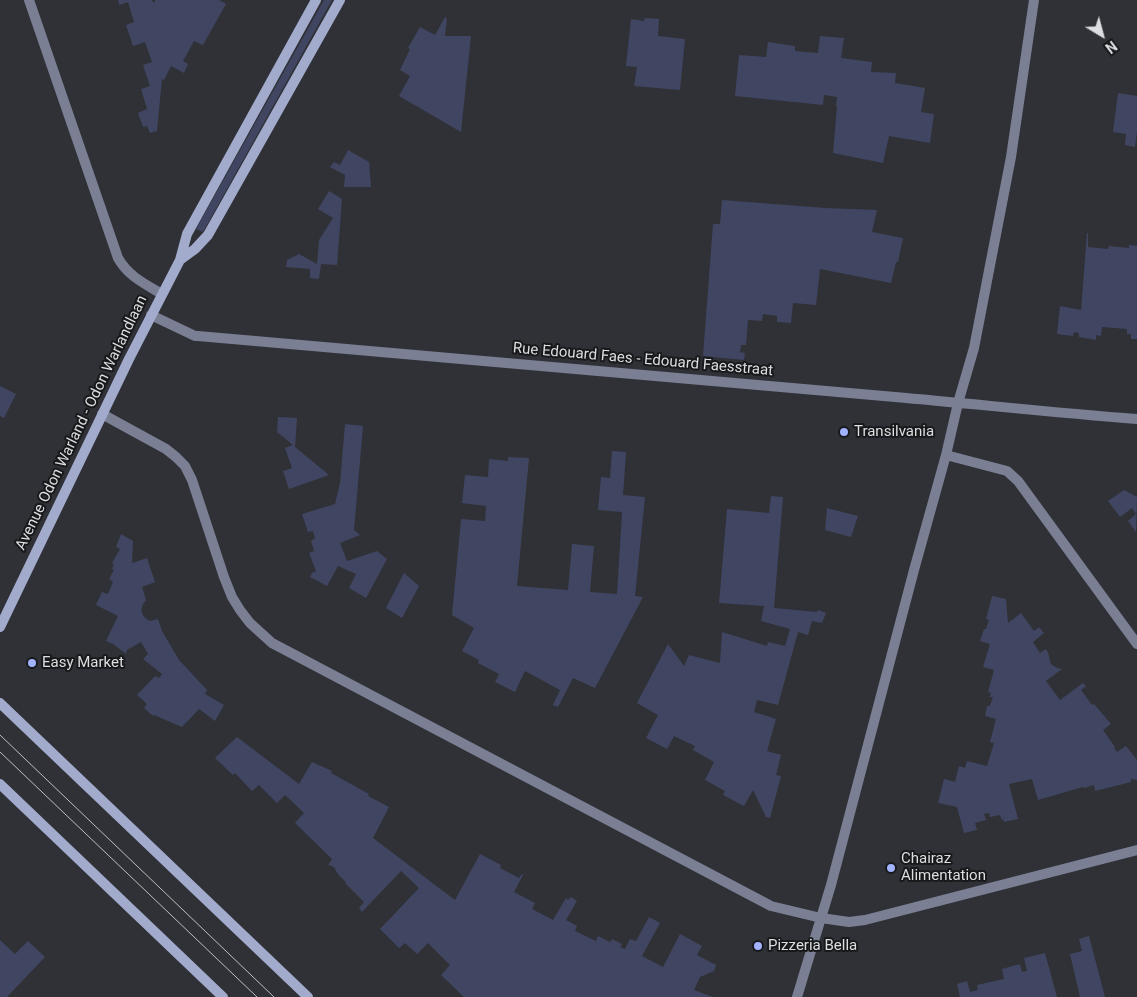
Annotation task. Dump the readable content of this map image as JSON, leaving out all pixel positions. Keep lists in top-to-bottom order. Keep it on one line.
{"streets":{"street":["Rue Edouard Faes - Edouard Faesstraat","Avenue Odon Warland - Odon Warlandlaan"]},"crossings":[["Rue Edouard Faes - Edouard Faesstraat","Avenue Odon Warland - Odon Warlandlaan"]],"places":["Transilvania","Easy Market","Chairaz Alimentation","Pizzeria Bella"],"north":"bottom right"}
